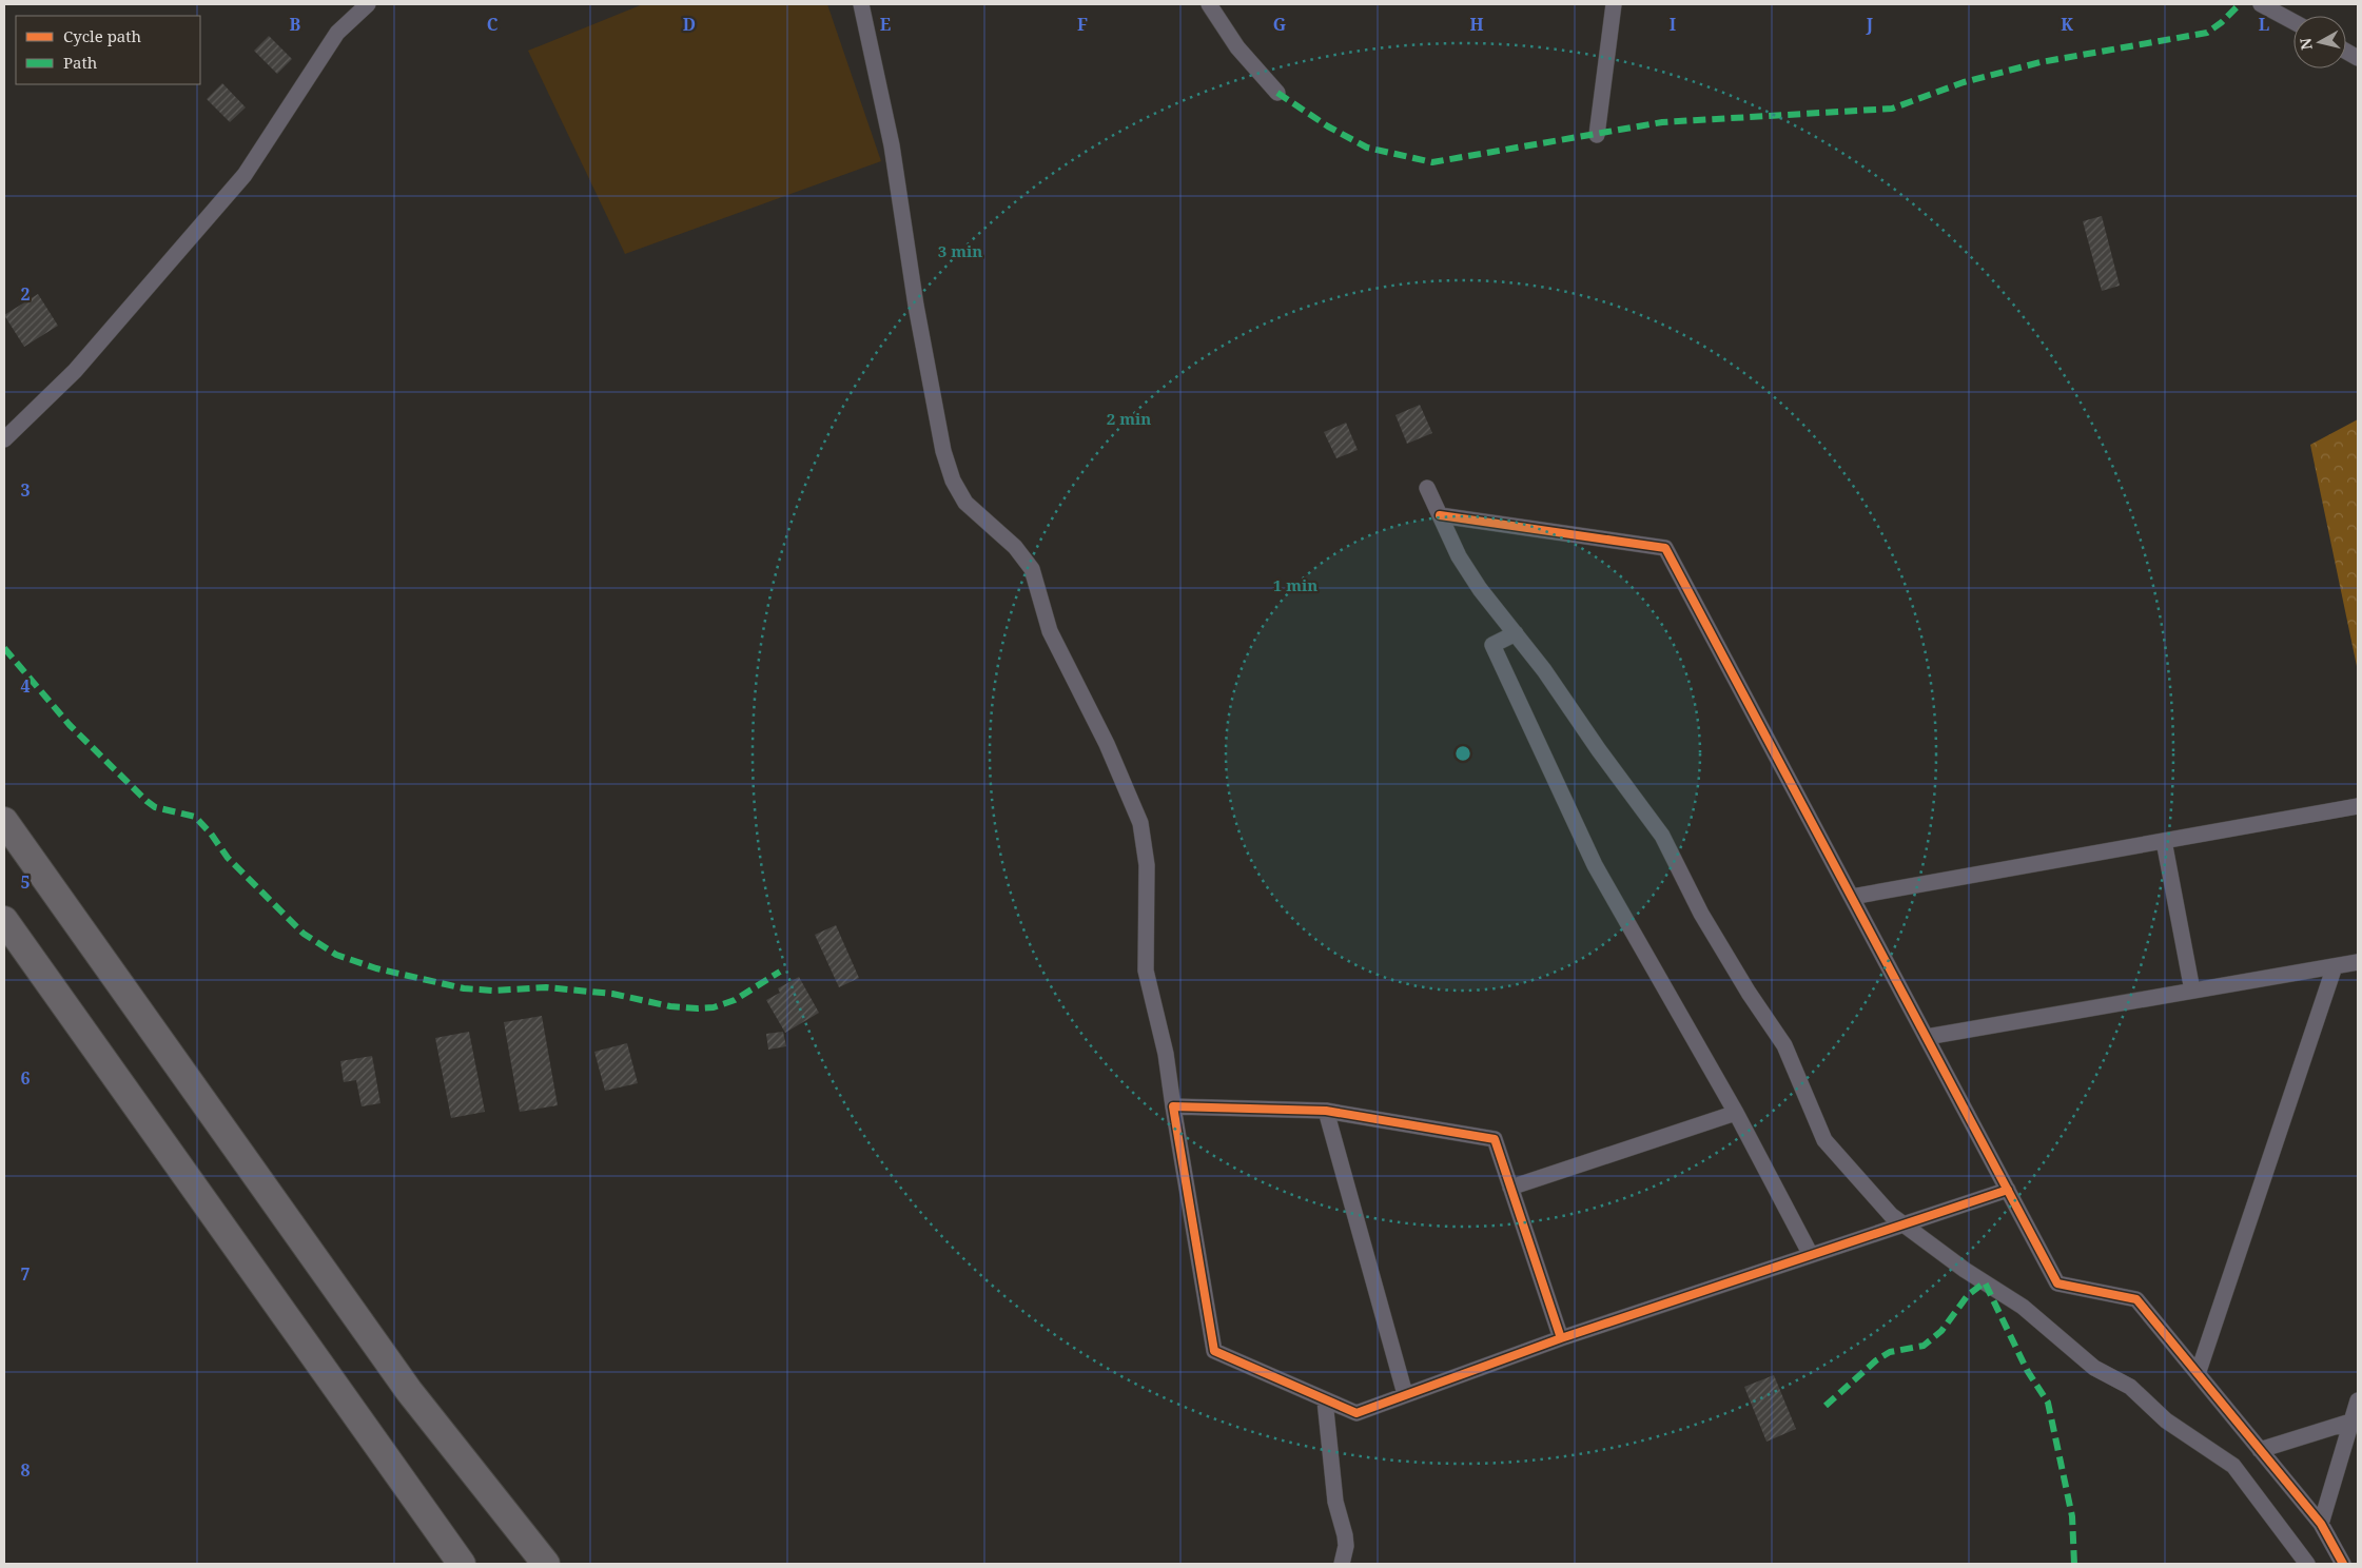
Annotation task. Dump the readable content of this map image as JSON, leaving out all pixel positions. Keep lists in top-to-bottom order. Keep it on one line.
{"legend":["Cycle path","Path"],"north":"left","grid":{"columns":["B","C","D","E","F","G","H","I","J","K","L"],"rows":["2","3","4","5","6","7","8"]},"rings":["3 min","2 min","1 min"]}
